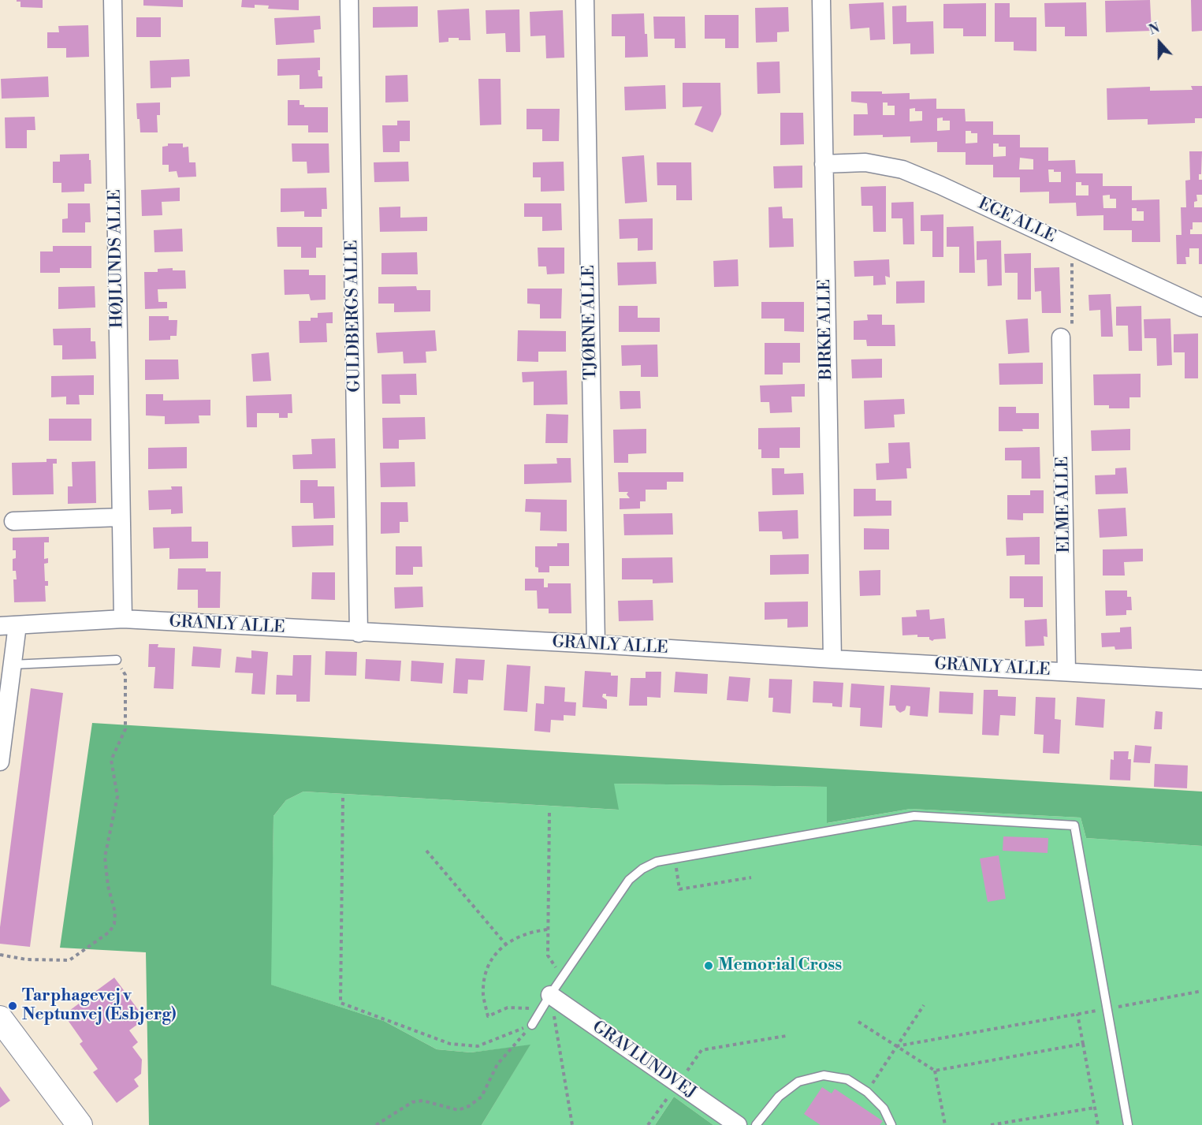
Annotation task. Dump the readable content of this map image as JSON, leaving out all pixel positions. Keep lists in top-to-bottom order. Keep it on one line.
{"streets":{"street":["EGE ALLE","HØJLUNDS ALLE","GULDBERGS ALLE","TJØRNE ALLE","BIRKE ALLE","ELME ALLE","GRANLY ALLE","GRAVLUNDVEJ"]},"crossings":[["EGE ALLE","BIRKE ALLE"],["HØJLUNDS ALLE","GRANLY ALLE"],["GULDBERGS ALLE","GRANLY ALLE"],["TJØRNE ALLE","GRANLY ALLE"],["BIRKE ALLE","GRANLY ALLE"],["ELME ALLE","GRANLY ALLE"]],"places":["Memorial Cross","Tarphagevej v Neptunvej (Esbjerg)"],"north":"top"}
